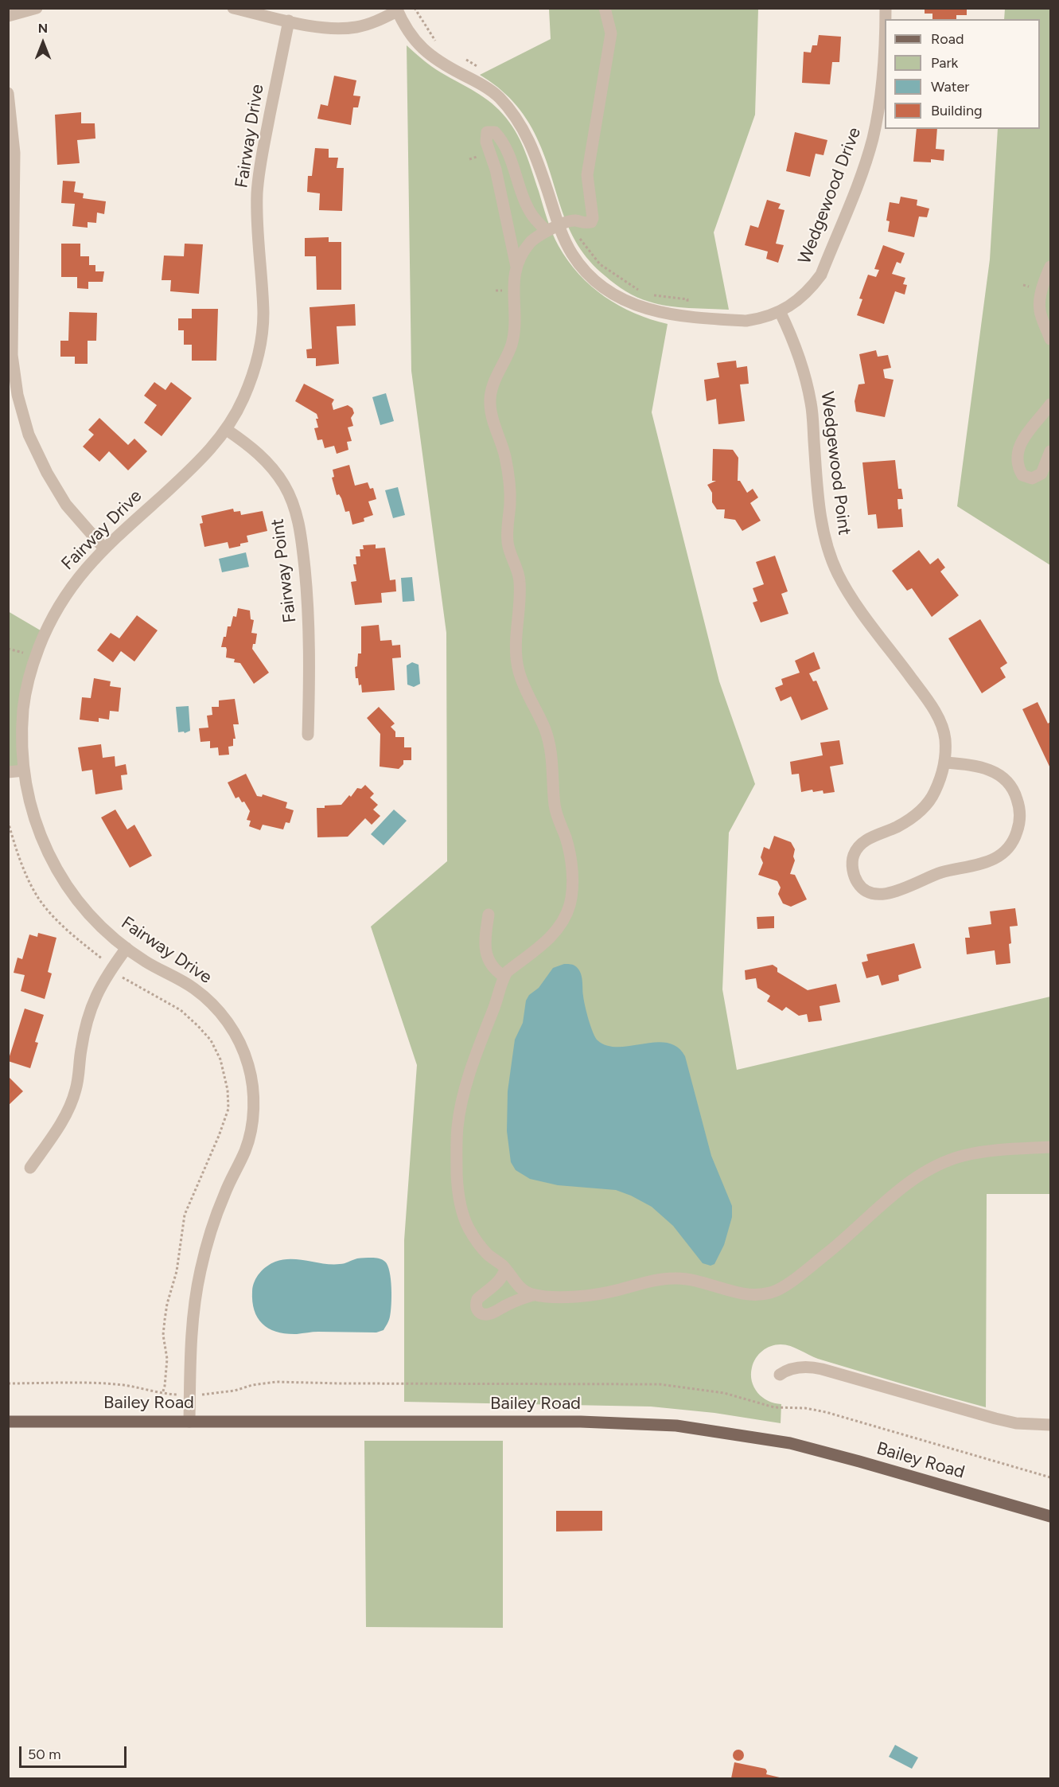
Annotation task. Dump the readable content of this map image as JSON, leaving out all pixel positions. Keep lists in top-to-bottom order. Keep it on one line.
{"streets":{"main road":["Bailey Road"],"street":["Fairway Drive","Wedgewood Drive","Wedgewood Point","Fairway Point"]},"crossings":[["Fairway Drive","Fairway Point"],["Fairway Drive","Bailey Road"],["Wedgewood Drive","Wedgewood Point"]],"legend":["Road","Park","Water","Building"],"scale_bar":"50 m","north":"top"}
